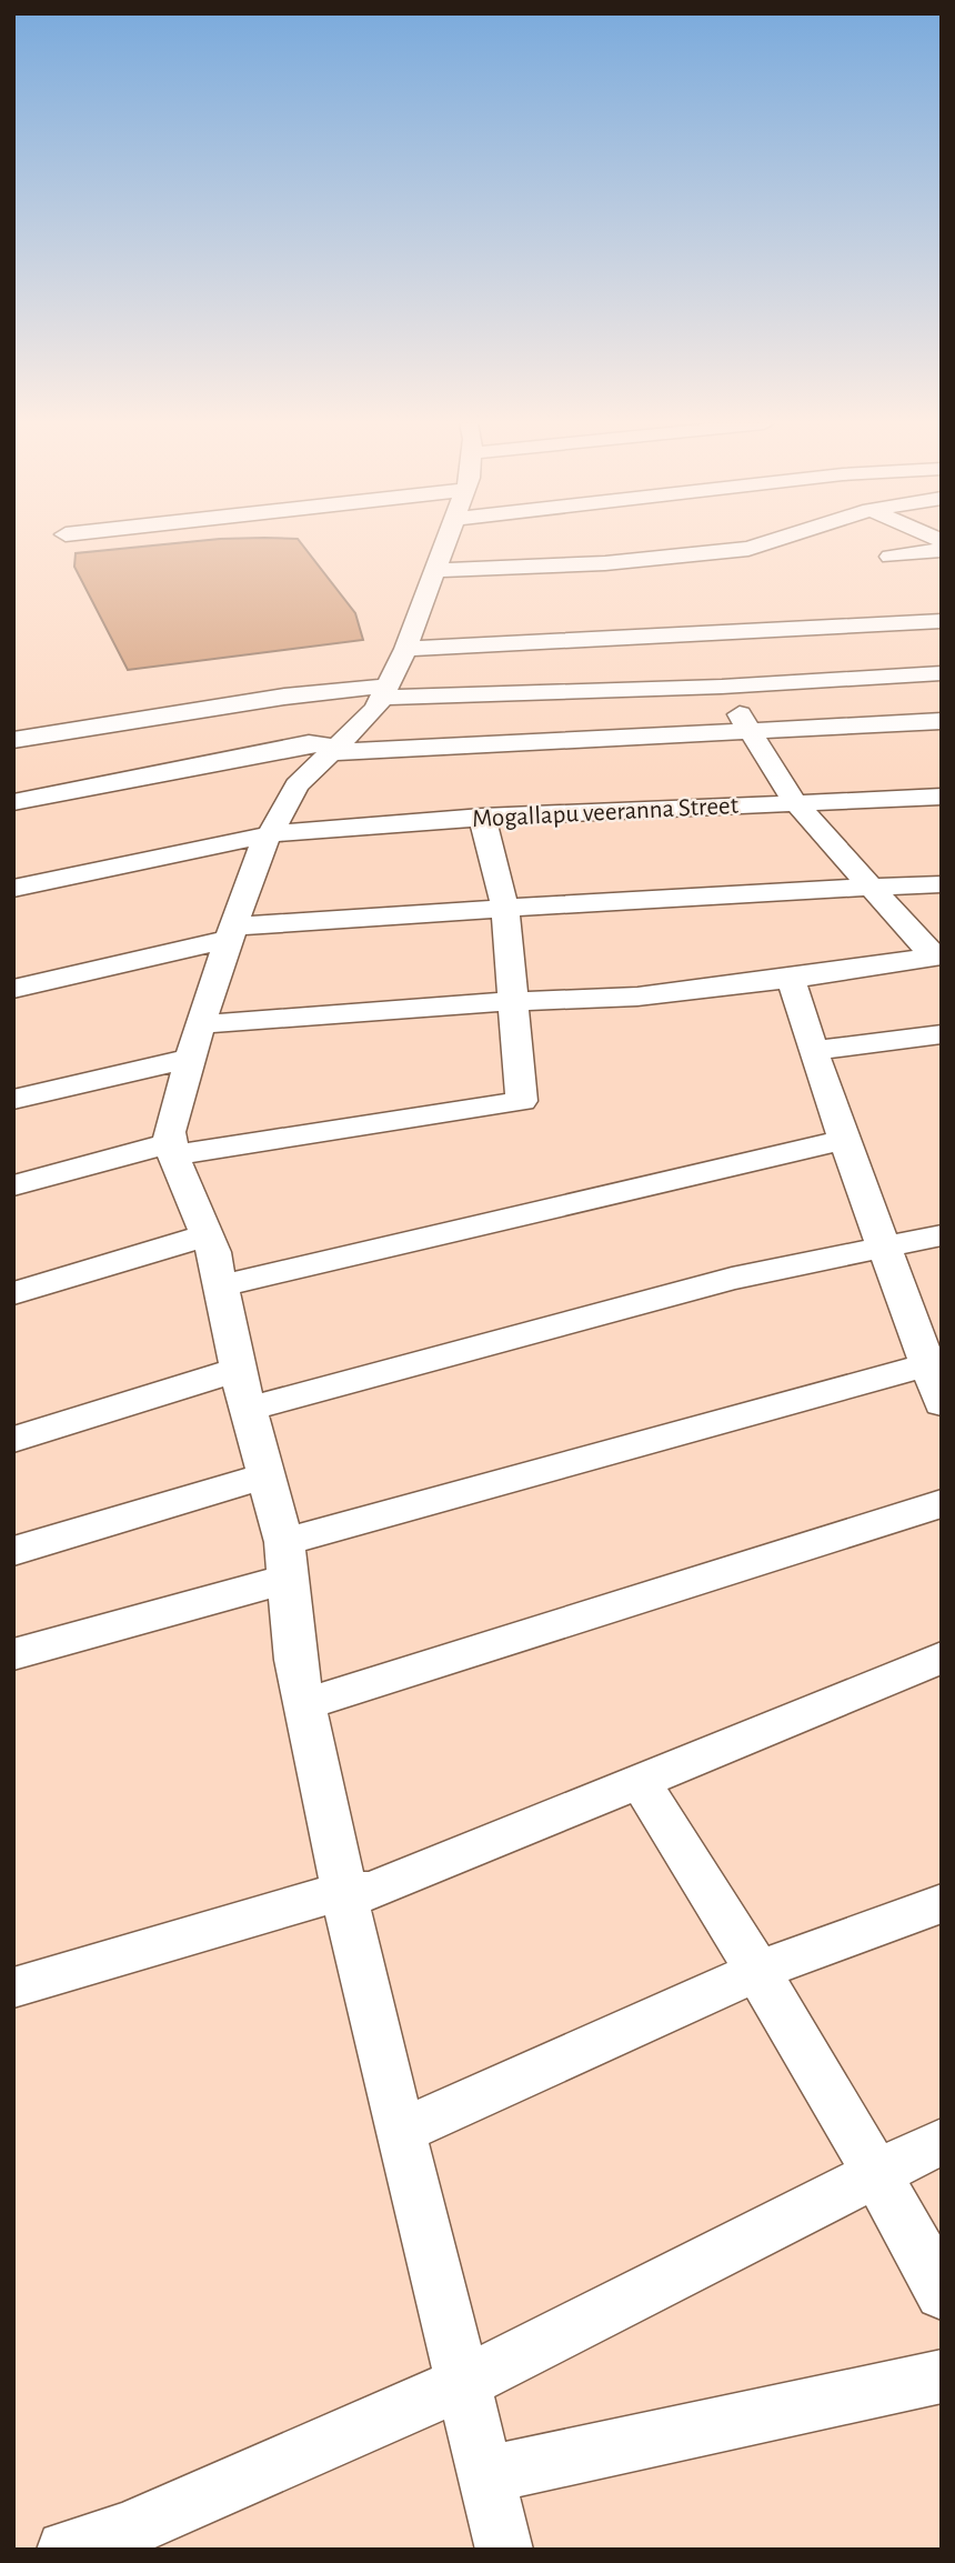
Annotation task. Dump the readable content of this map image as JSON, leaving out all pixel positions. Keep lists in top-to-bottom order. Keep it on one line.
{"streets":{"street":["Mogallapu veeranna Street"]}}
